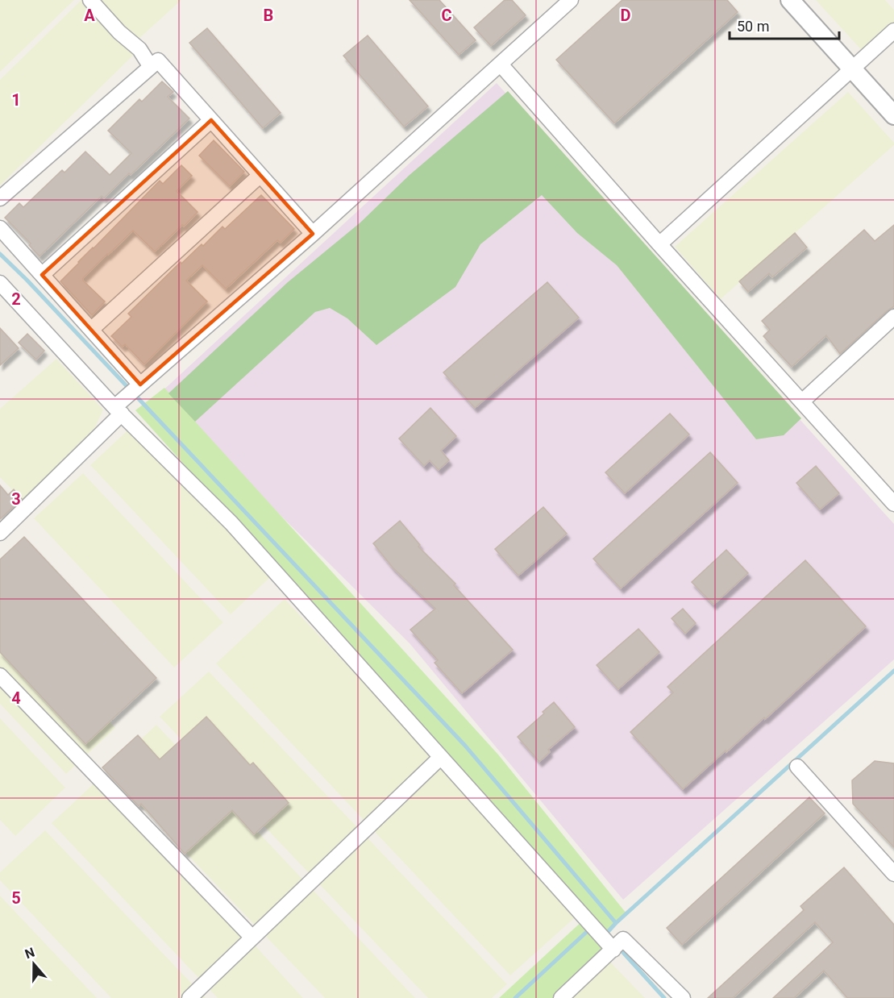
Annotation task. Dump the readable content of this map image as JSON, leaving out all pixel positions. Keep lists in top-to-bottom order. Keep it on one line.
{"scale_bar":"50 m","north":"top","grid":{"columns":["A","B","C","D"],"rows":["1","2","3","4","5"]}}
